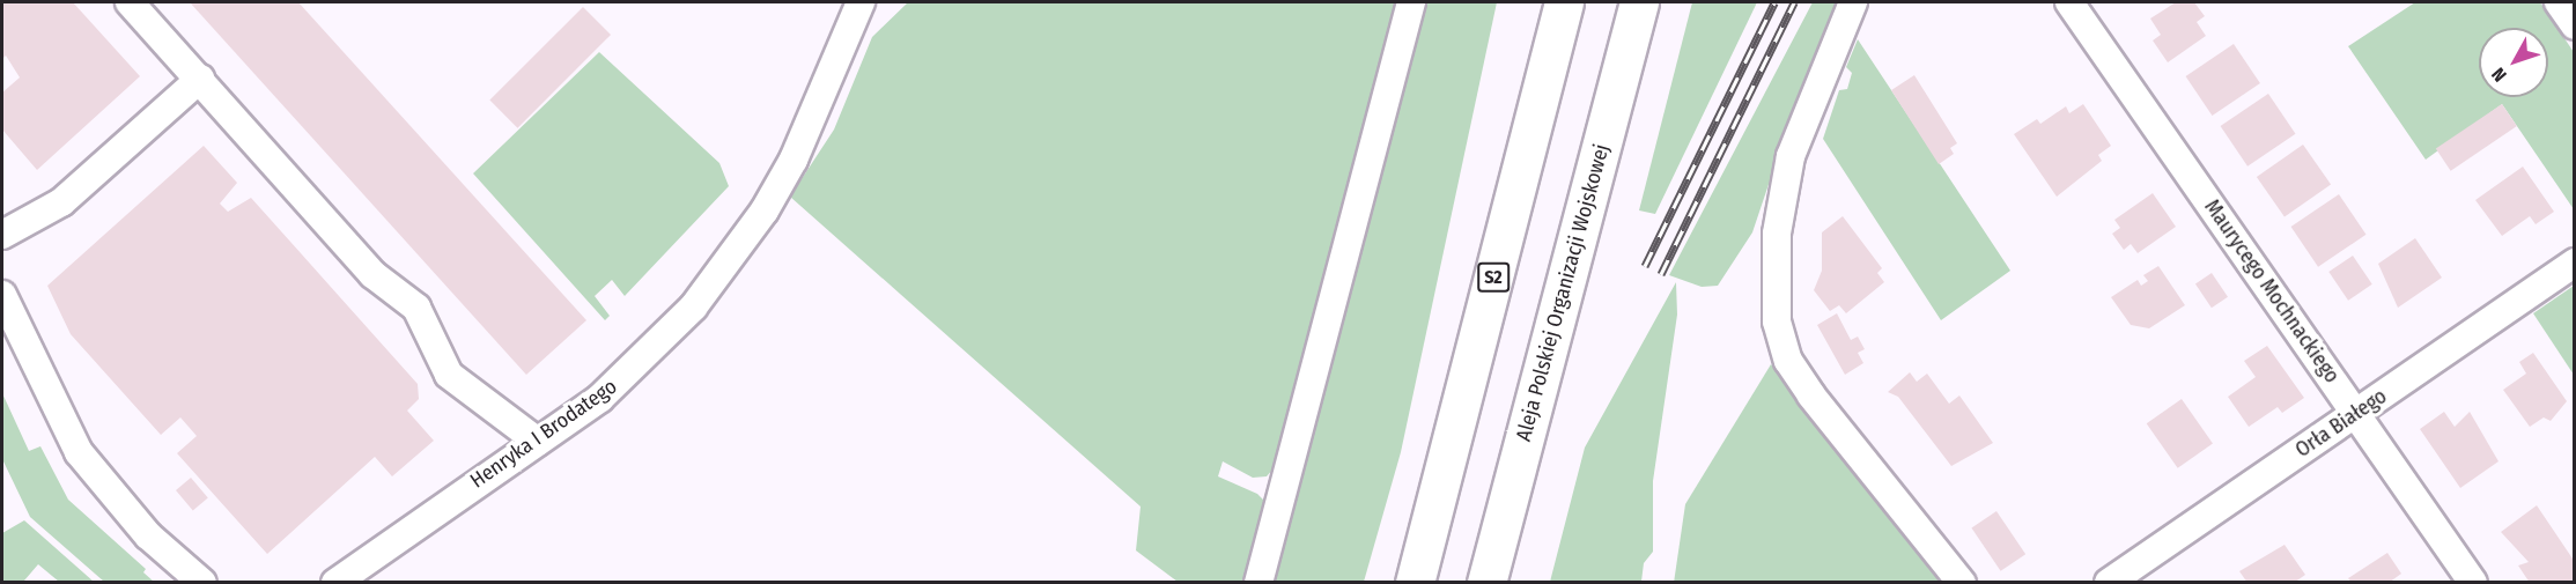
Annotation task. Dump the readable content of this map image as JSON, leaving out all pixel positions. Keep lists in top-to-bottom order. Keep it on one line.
{"streets":{"highway":["S2","Aleja Polskiej Organizacji Wojskowej"],"street":["Maurycego Mochnackiego","Orła Białego","Henryka I Brodatego"]},"crossings":[["Maurycego Mochnackiego","Orła Białego"]],"north":"bottom left"}
